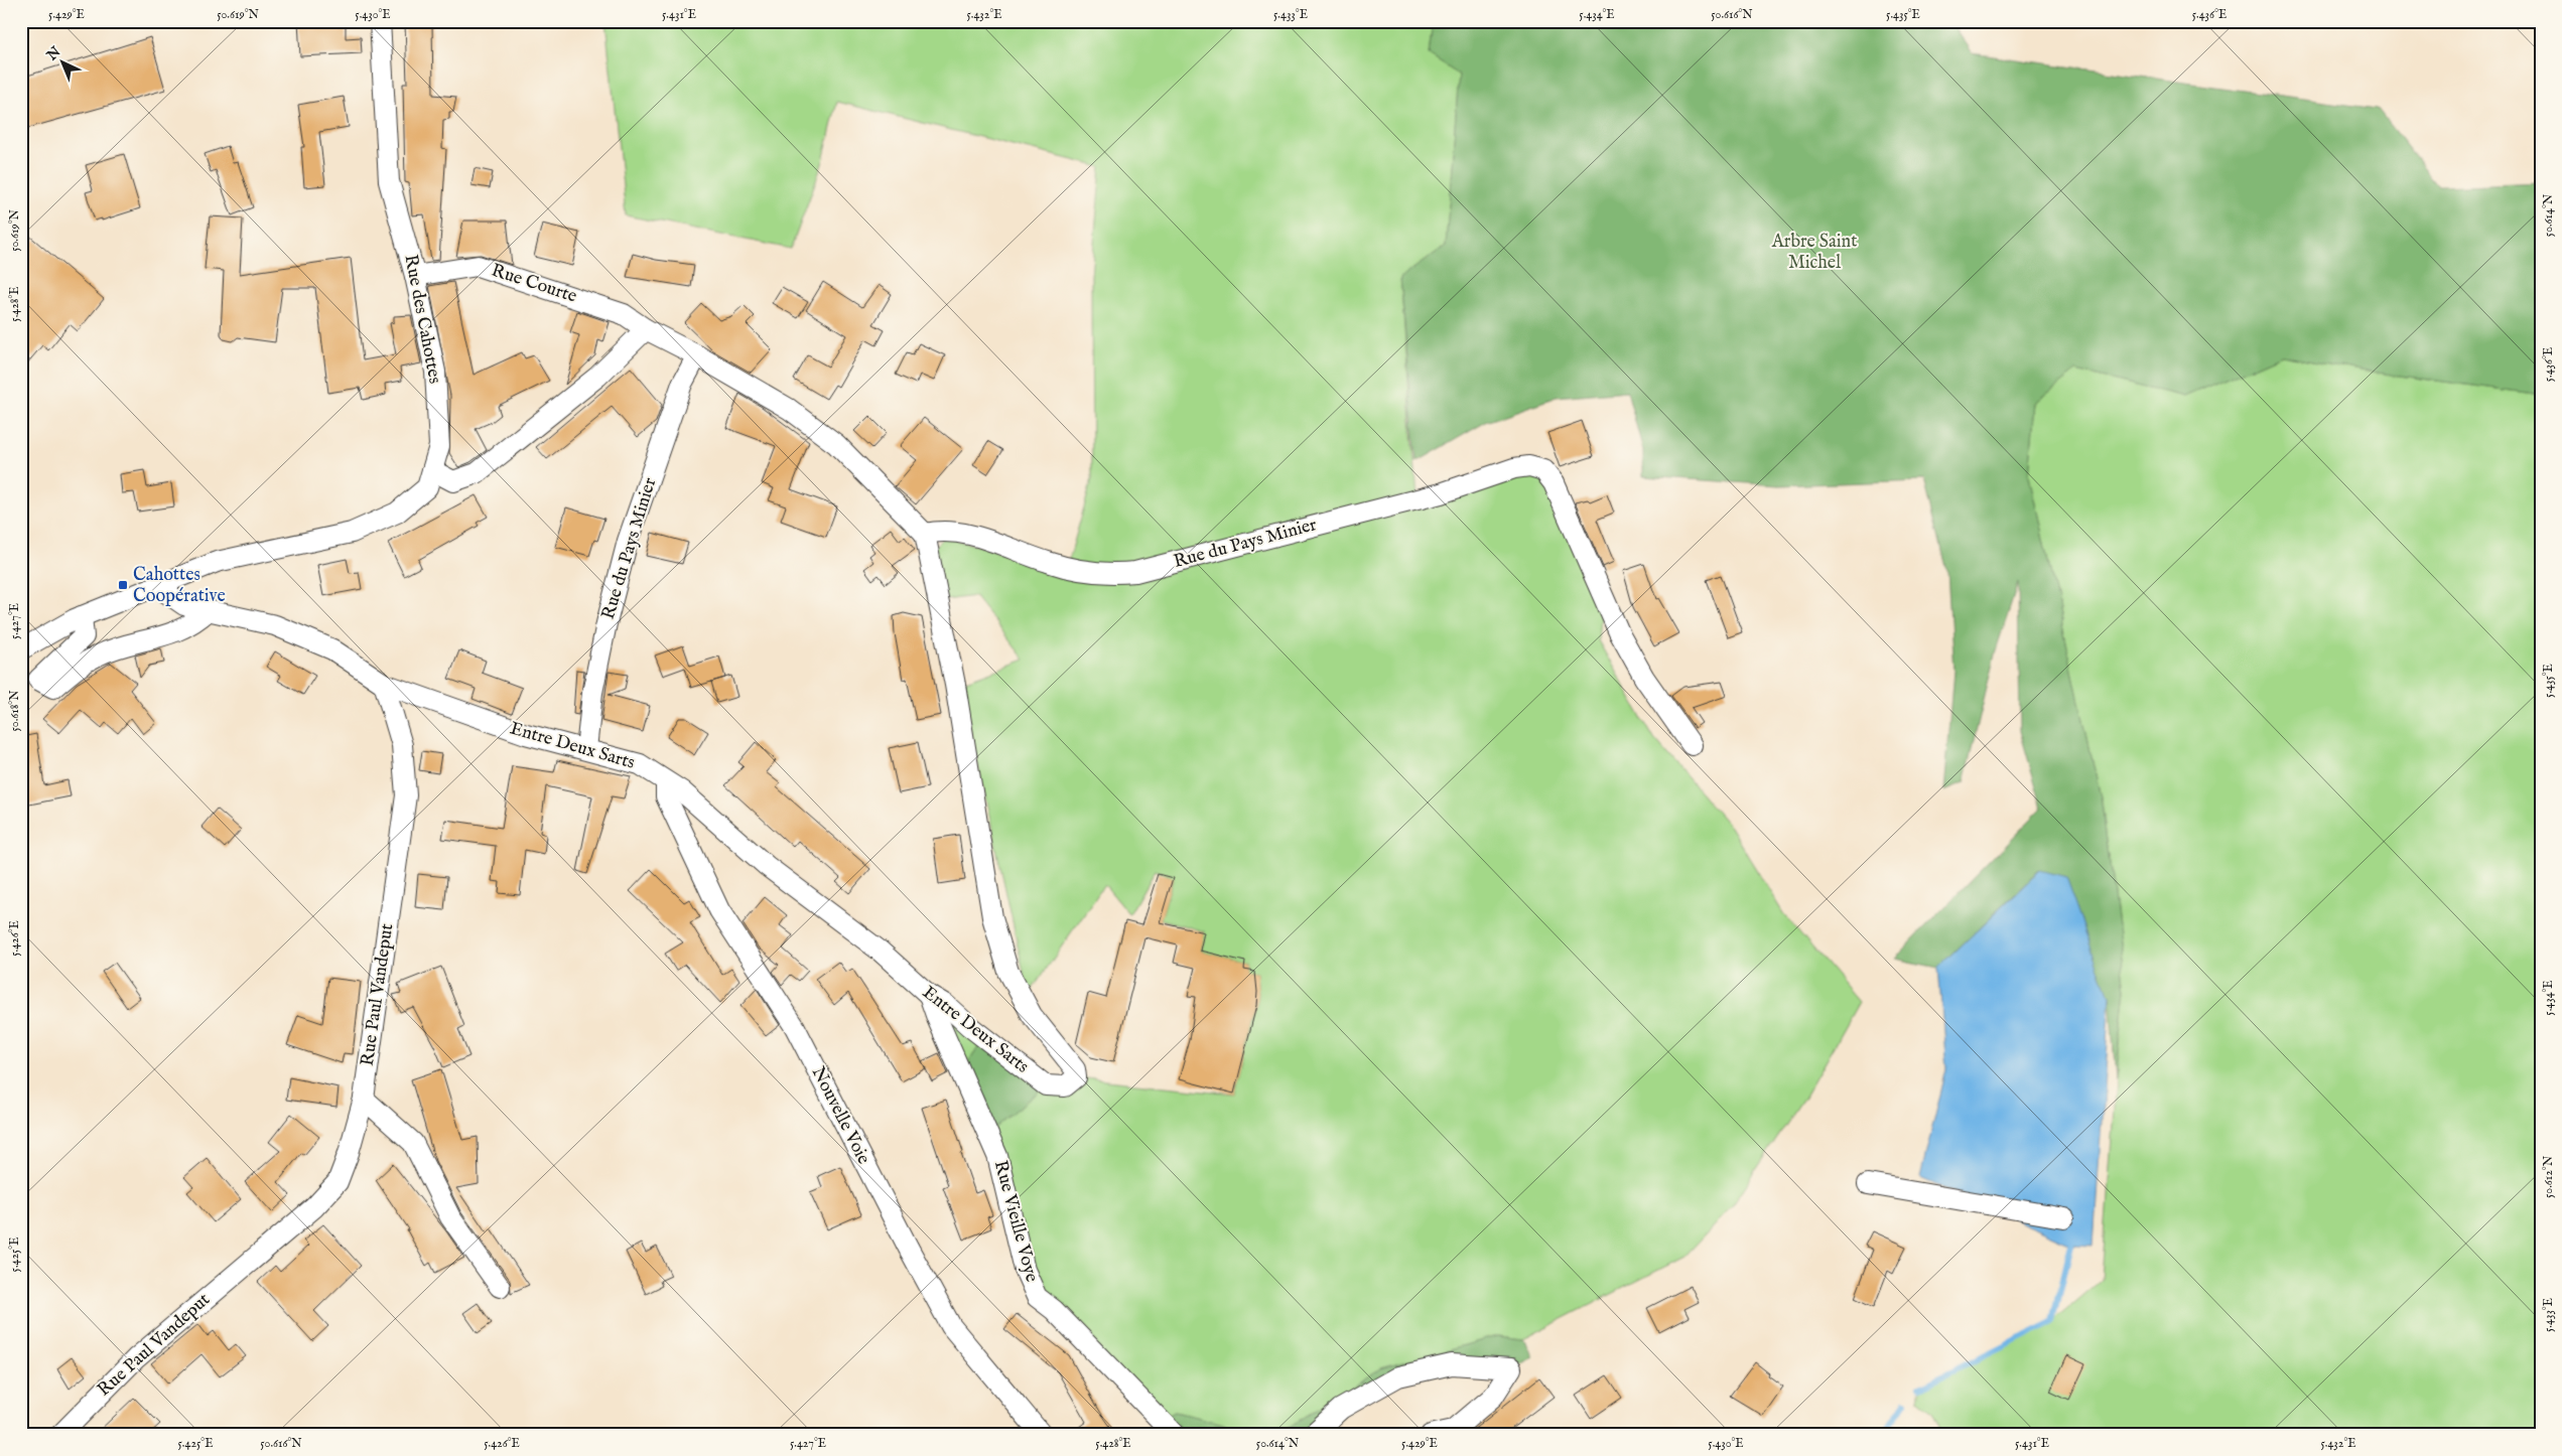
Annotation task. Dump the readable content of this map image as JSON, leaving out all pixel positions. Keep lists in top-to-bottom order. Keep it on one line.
{"streets":{"street":["Rue Courte","Rue des Cahottes","Rue du Pays Minier","Entre Deux Sarts","Rue Paul Vandeput","Nouvelle Voie","Rue Vieille Voye"]},"crossings":[["Rue Courte","Rue des Cahottes"],["Rue du Pays Minier","Entre Deux Sarts"],["Entre Deux Sarts","Rue Paul Vandeput"],["Entre Deux Sarts","Nouvelle Voie"],["Entre Deux Sarts","Rue Vieille Voye"]],"parks":["Arbre Saint Michel"],"places":{"transit":["Cahottes Coopérative"]},"north":"top left","coordinates":["5.429°E","50.619°N","5.430°E","5.431°E","5.432°E","5.433°E","5.434°E","50.616°N","5.435°E","5.436°E","50.614°N","5.428°E","5.427°E","50.618°N","5.426°E","50.612°N","5.425°E"]}
